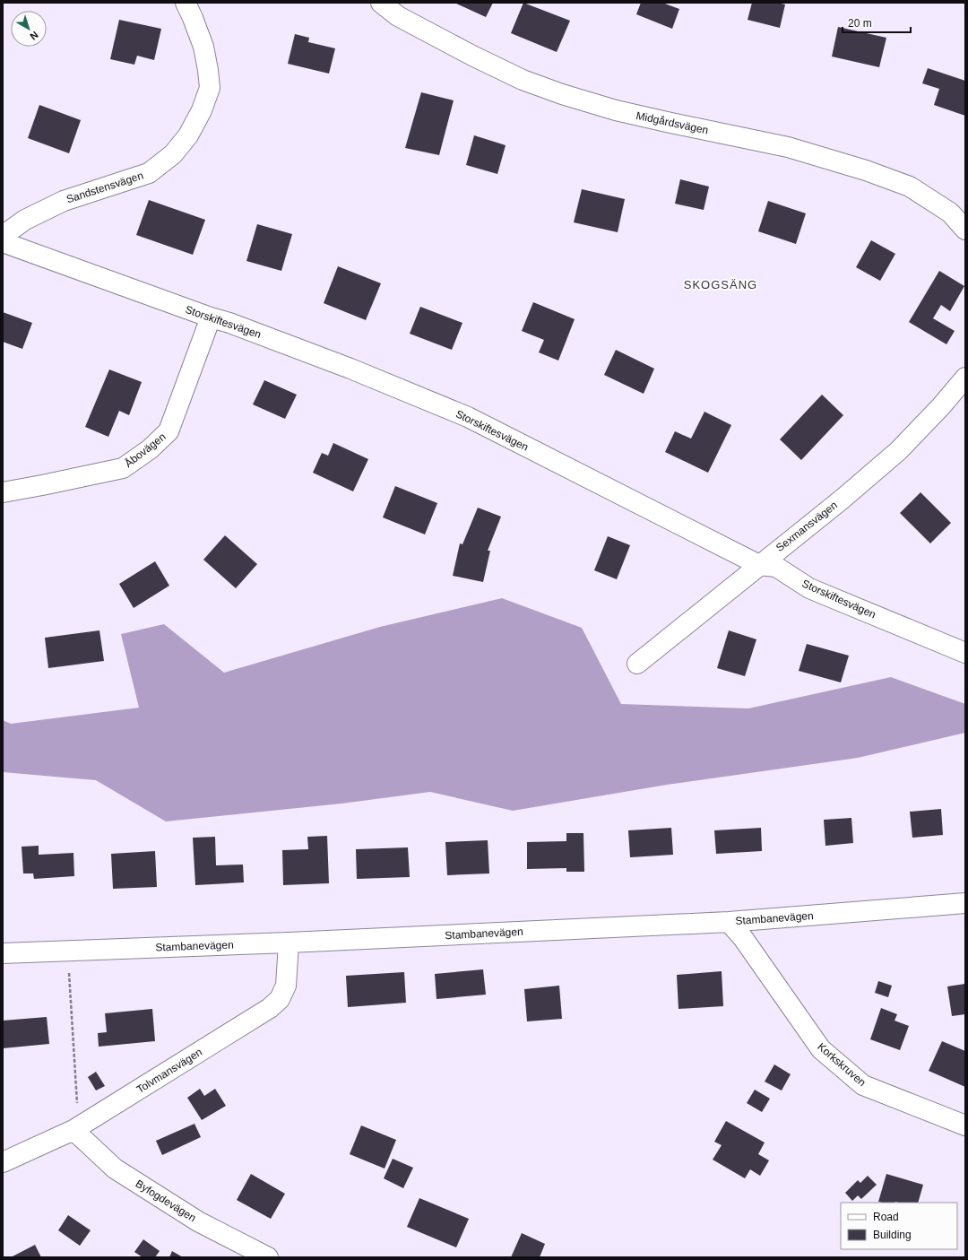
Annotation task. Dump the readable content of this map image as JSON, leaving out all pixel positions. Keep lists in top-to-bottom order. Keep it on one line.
{"streets":{"street":["Midgårdsvägen","Sandstensvägen","Storskiftesvägen","Åbovägen","Sexmansvägen","Stambanevägen","Korkskruven","Tolvmansvägen","Byfogdevägen"]},"crossings":[["Storskiftesvägen","Åbovägen"],["Storskiftesvägen","Sexmansvägen"],["Stambanevägen","Korkskruven"],["Stambanevägen","Tolvmansvägen"],["Tolvmansvägen","Byfogdevägen"]],"districts":["SKOGSÄNG"],"legend":["Road","Building"],"scale_bar":"20 m","north":"bottom right"}
